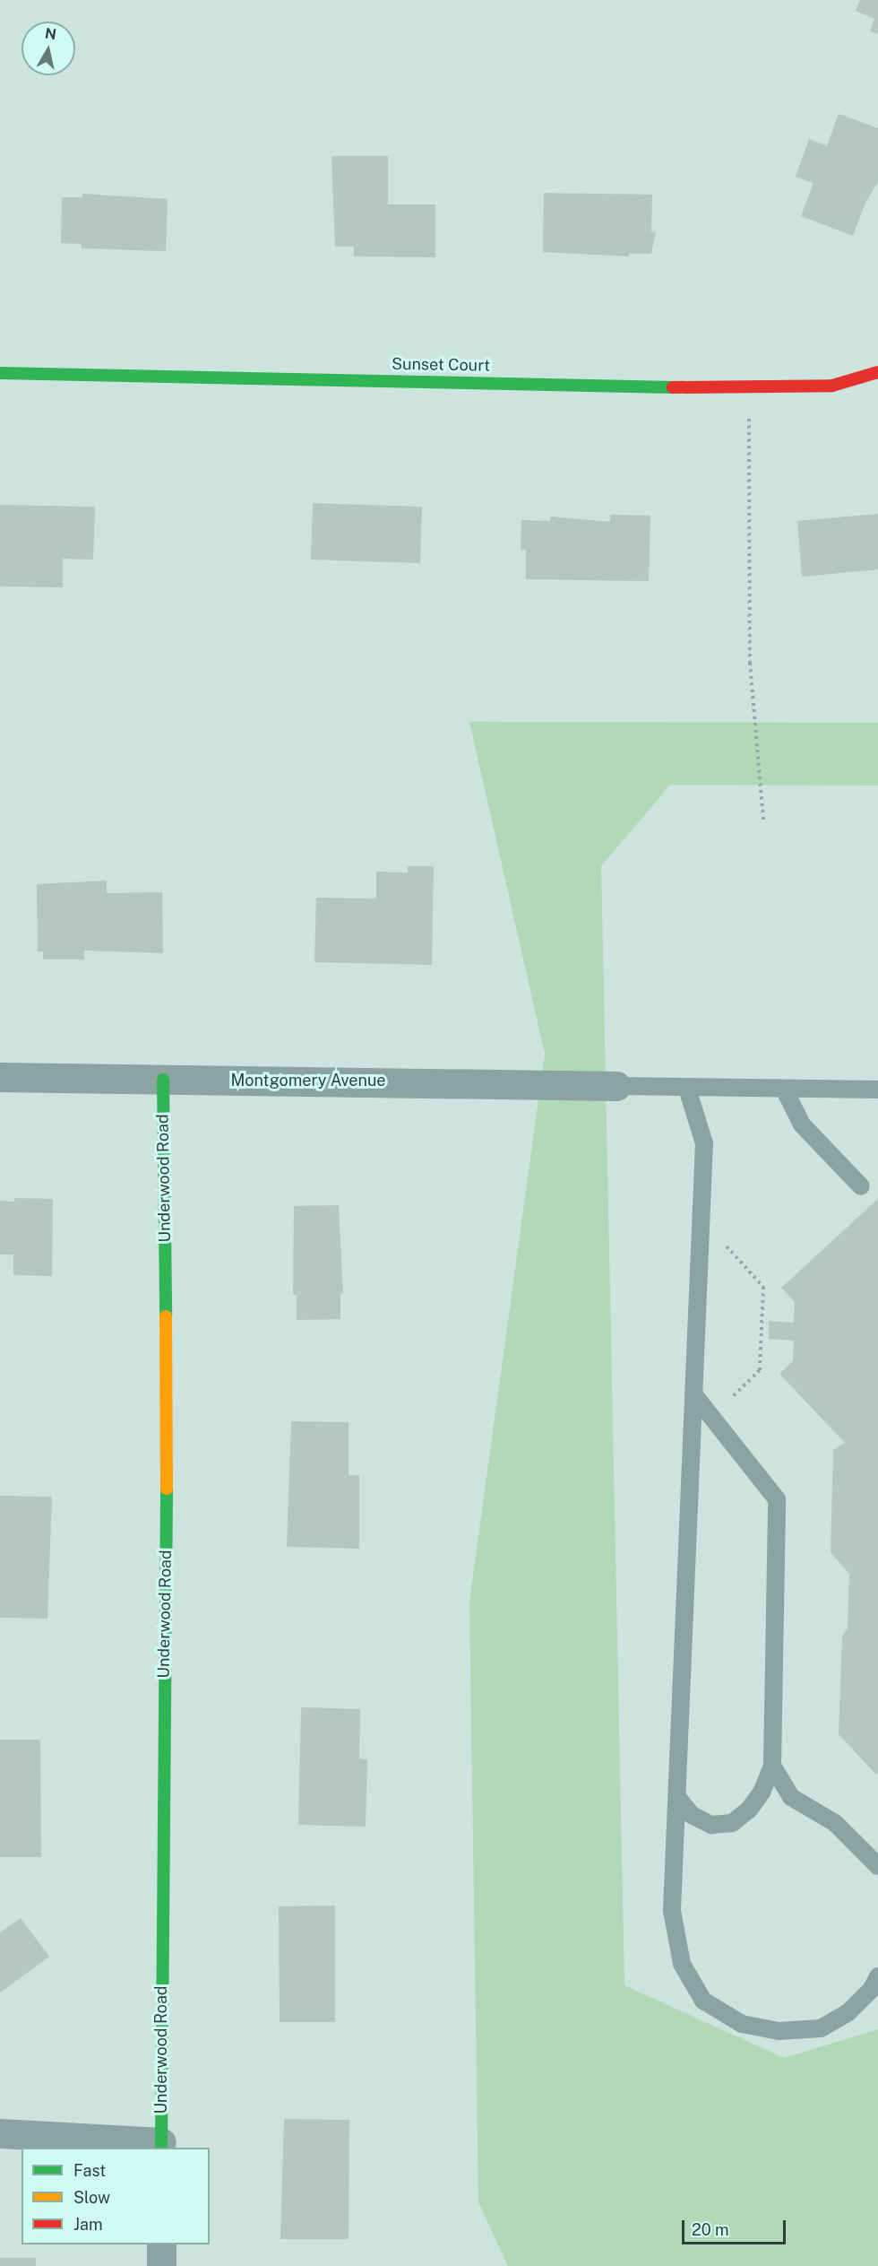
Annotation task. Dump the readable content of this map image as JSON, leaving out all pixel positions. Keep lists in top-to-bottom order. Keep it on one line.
{"streets":{"street":["Sunset Court","Montgomery Avenue","Underwood Road"]},"crossings":[["Montgomery Avenue","Underwood Road"]],"legend":["Fast","Slow","Jam"],"scale_bar":"20 m","north":"top"}
